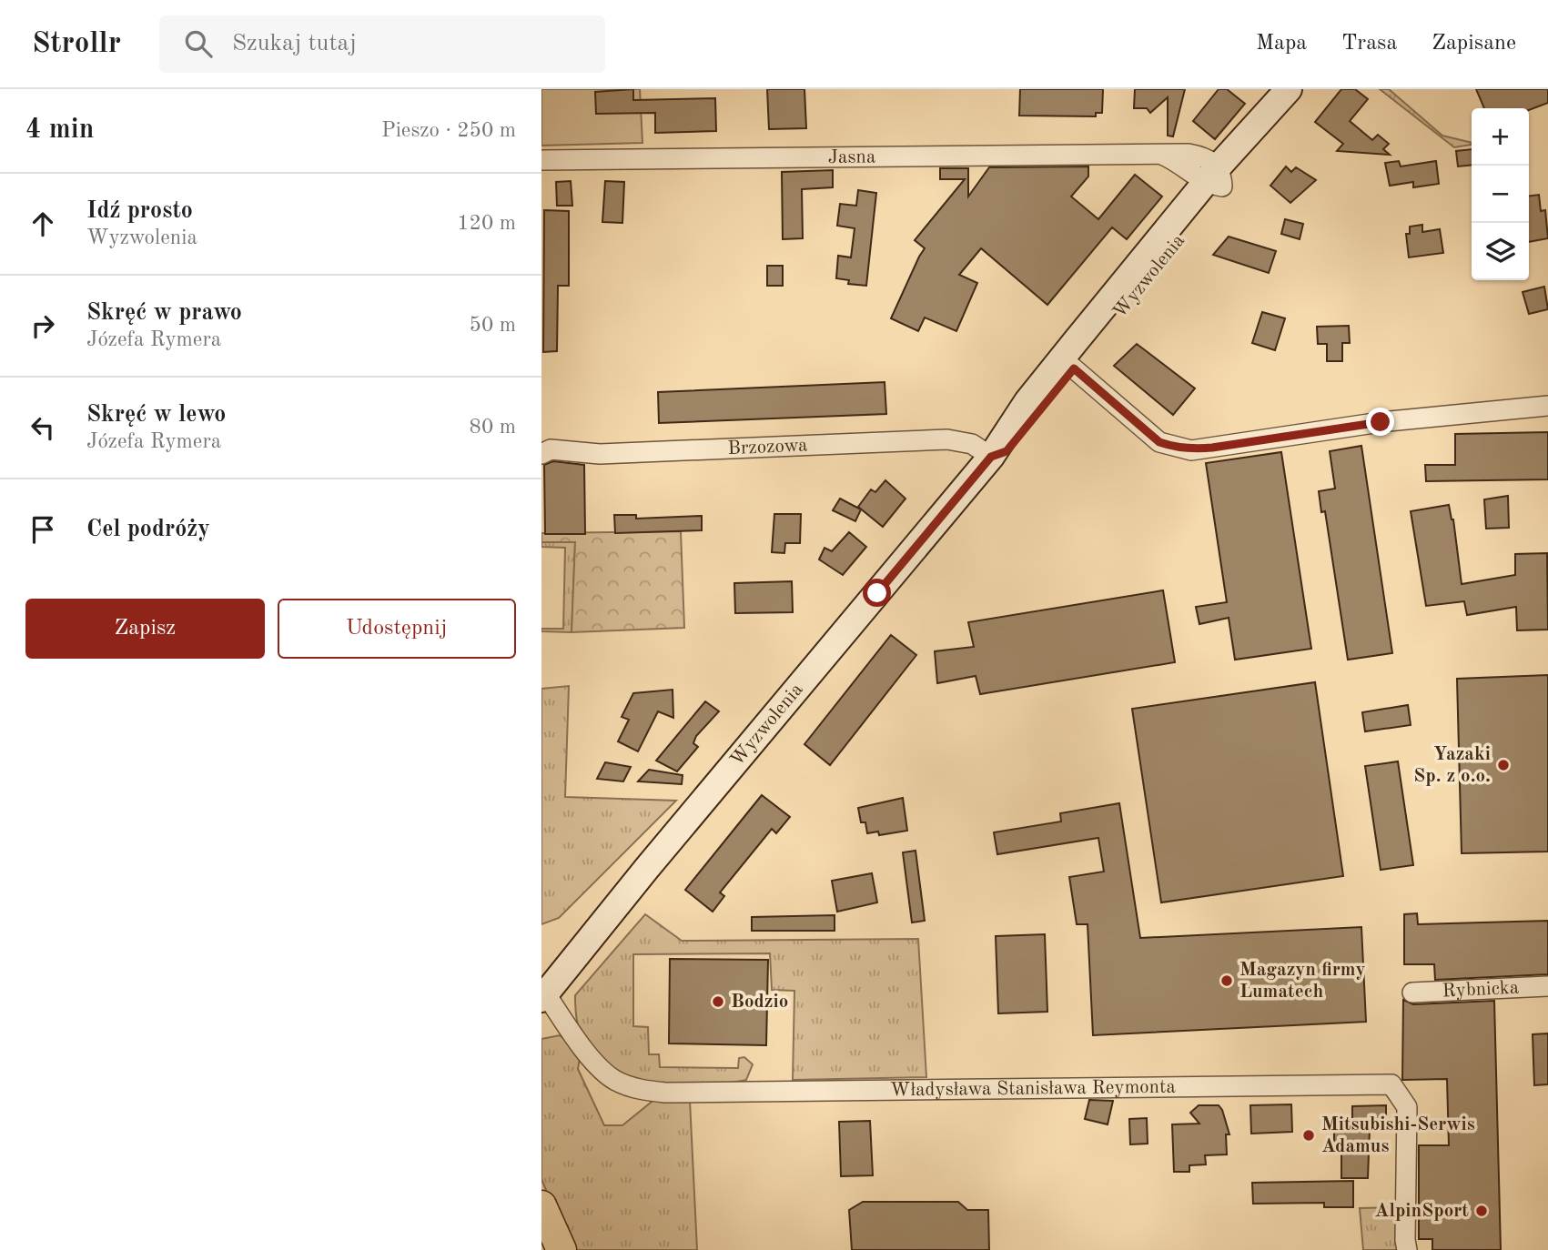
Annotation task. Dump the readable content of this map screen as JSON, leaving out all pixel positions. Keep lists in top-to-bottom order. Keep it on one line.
{"streets":{"street":["Jasna","Wyzwolenia","Brzozowa","Rybnicka","Władysława Stanisława Reymonta"]},"crossings":[["Jasna","Wyzwolenia"],["Wyzwolenia","Brzozowa"],["Wyzwolenia","Władysława Stanisława Reymonta"]],"places":["Yazaki Sp. z o.o.","Magazyn firmy Lumatech","Bodzio","Mitsubishi-Serwis Adamus","AlpinSport"],"page":{"header":"Strollr","search":"Szukaj tutaj","nav":["Mapa","Trasa","Zapisane"],"heading":["4 min","Pieszo · 250 m"],"map_buttons":["+","−"],"list":[["Idź prosto","Wyzwolenia","120 m"],["Skręć w prawo","Józefa Rymera","50 m"],["Skręć w lewo","Józefa Rymera","80 m"],"Cel podróży"],"buttons":["Zapisz","Udostępnij"]}}
